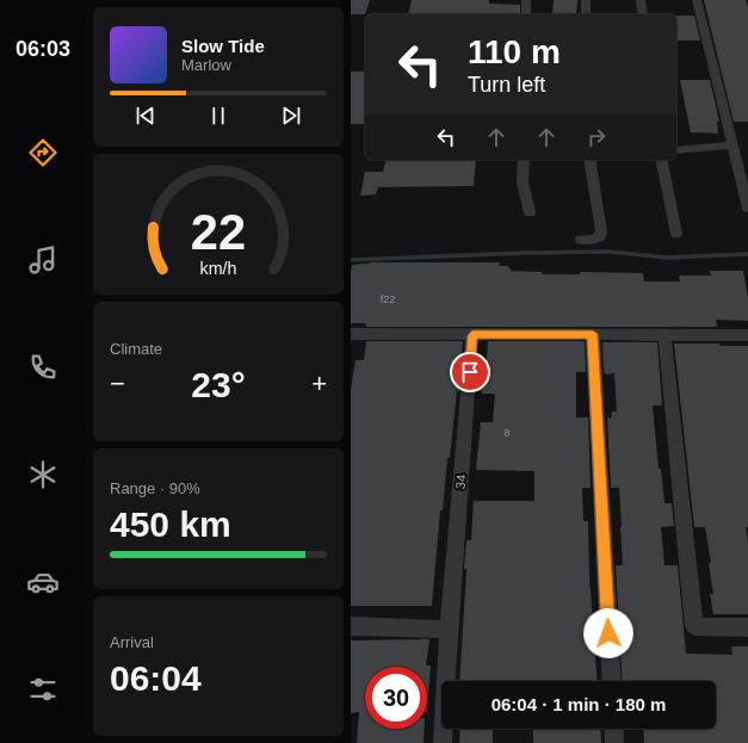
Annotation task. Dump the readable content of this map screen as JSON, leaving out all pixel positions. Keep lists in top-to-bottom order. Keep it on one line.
{"streets":{"street":["34"]},"house_numbers":["f22","8"],"page":{"tabs":"06:03","turn":["110 m","Turn left"],"song":["Slow Tide","Marlow"],"tile":["Climate",["Range · 90%","450 km"],["Arrival","06:04"]],"heat":["−","23°","+"],"limit":"30","trip":"06:04 · 1 min · 180 m","gauge":["22","km/h"]}}
